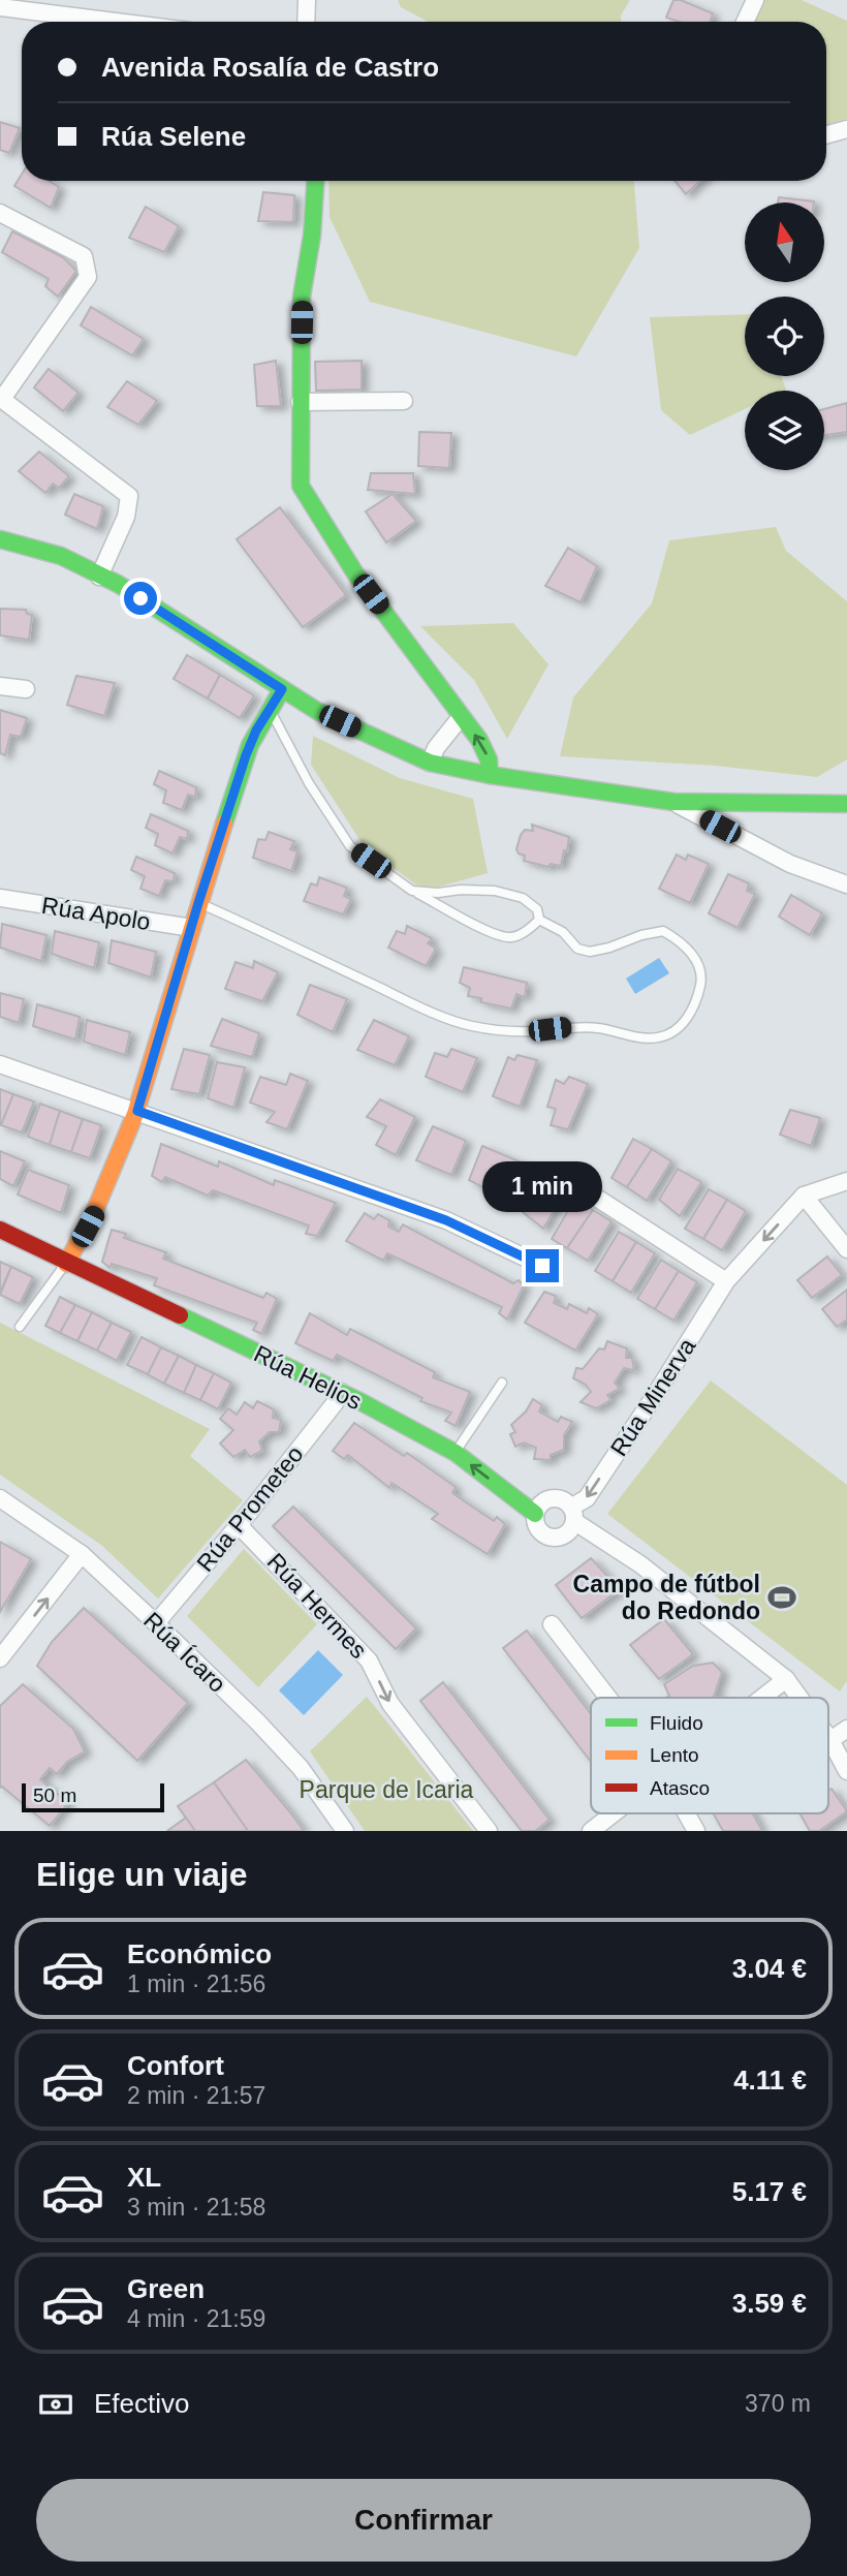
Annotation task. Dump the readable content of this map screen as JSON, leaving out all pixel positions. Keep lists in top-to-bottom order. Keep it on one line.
{"streets":{"street":["Rúa Apolo","Rúa Helios","Rúa Minerva","Rúa Prometeo","Rúa Hermes","Rúa Ícaro"]},"crossings":[["Rúa Helios","Rúa Minerva"],["Rúa Helios","Rúa Prometeo"],["Rúa Prometeo","Rúa Hermes"],["Rúa Prometeo","Rúa Ícaro"]],"one_way":["Rúa Minerva","Rúa Hermes"],"parks":["Parque de Icaria"],"places":{"sports":["Campo de fútbol do Redondo"]},"legend":["Fluido","Lento","Atasco"],"scale_bar":"50 m","north":"top","page":{"banner":["Avenida Rosalía de Castro","Rúa Selene"],"bubble":"1 min","scale":"50 m","heading":"Elige un viaje","list":[{"name":"Económico","note":"1 min · 21:56","value":"3.04 €"},{"name":"Confort","note":"2 min · 21:57","value":"4.11 €"},{"name":"XL","note":"3 min · 21:58","value":"5.17 €"},{"name":"Green","note":"4 min · 21:59","value":"3.59 €"}],"pay":["Efectivo","370 m"],"buttons":"Confirmar"}}
